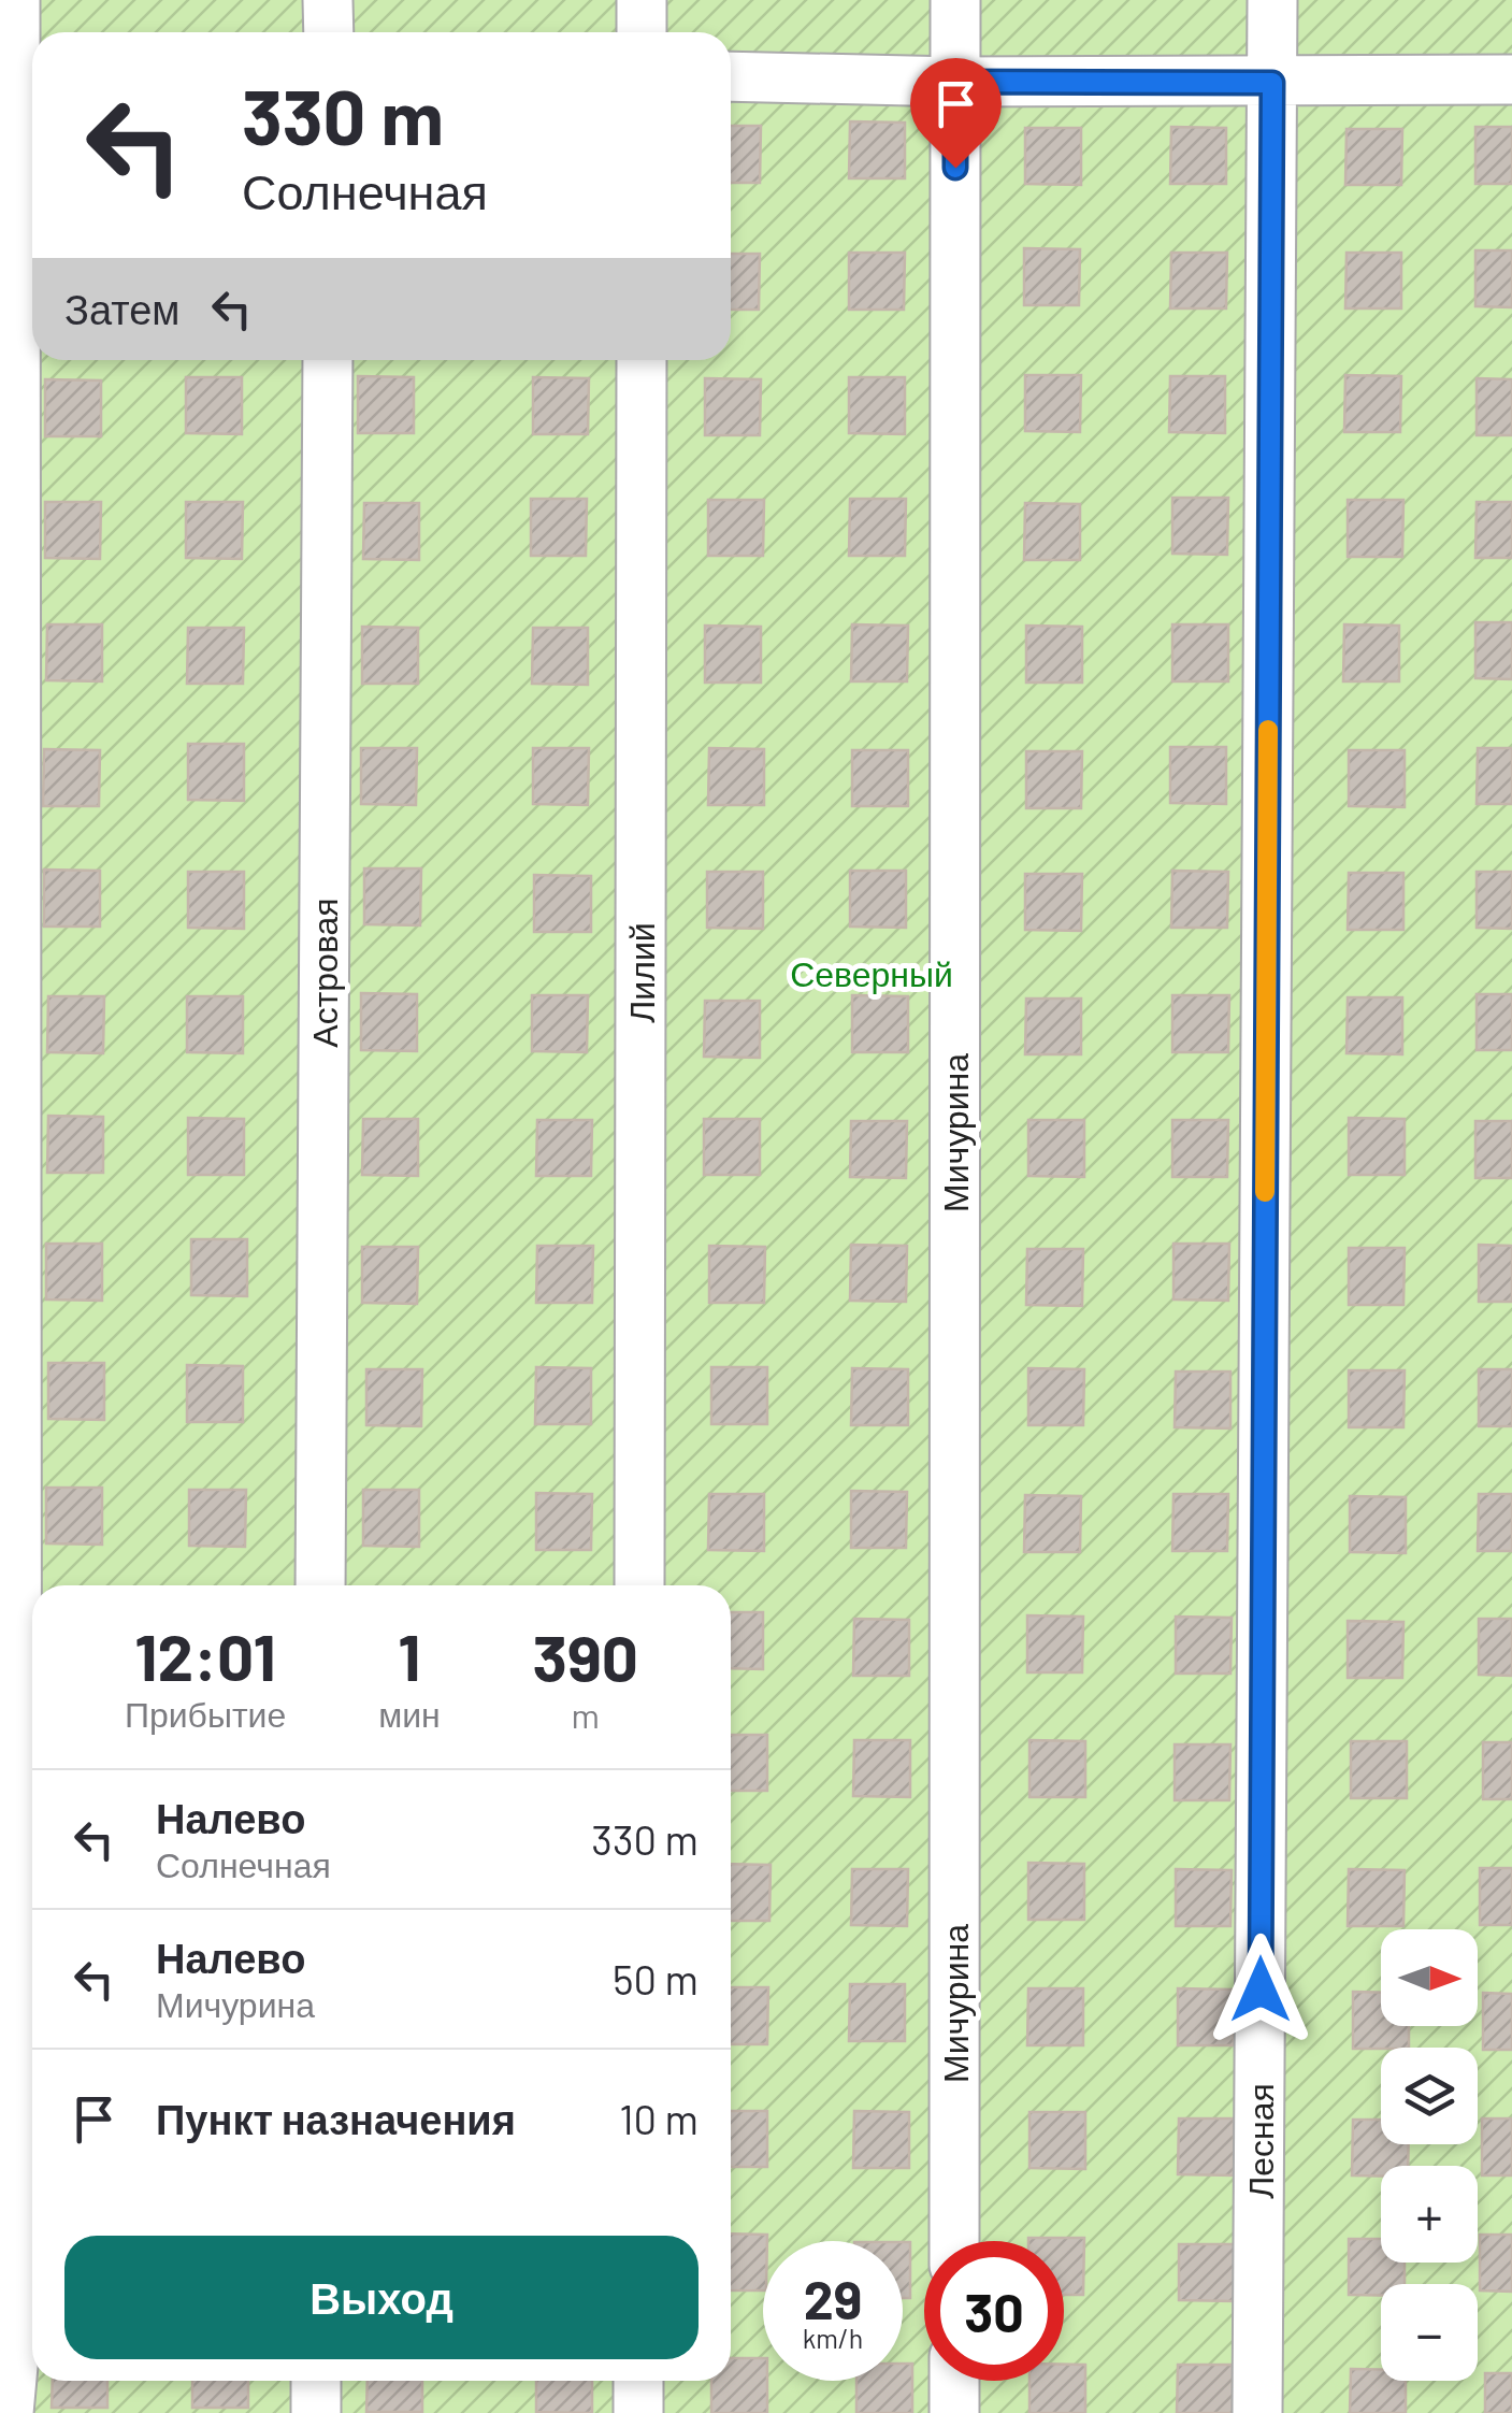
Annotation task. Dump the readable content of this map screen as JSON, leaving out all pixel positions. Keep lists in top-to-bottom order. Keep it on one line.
{"streets":{"street":["Астровая","Лилий","Мичурина","Лесная"]},"parks":["Северный"],"north":"right","page":{"turn":["330 m","Солнечная"],"then":"Затем","eta":["12:01","Прибытие","1","мин","390","m"],"list":[{"name":"Налево","note":"Солнечная","value":"330 m"},{"name":"Налево","note":"Мичурина","value":"50 m"},{"name":"Пункт назначения","value":"10 m"}],"map_buttons":["+","−"],"buttons":"Выход","speed":"29 km/h","limit":"30"}}
